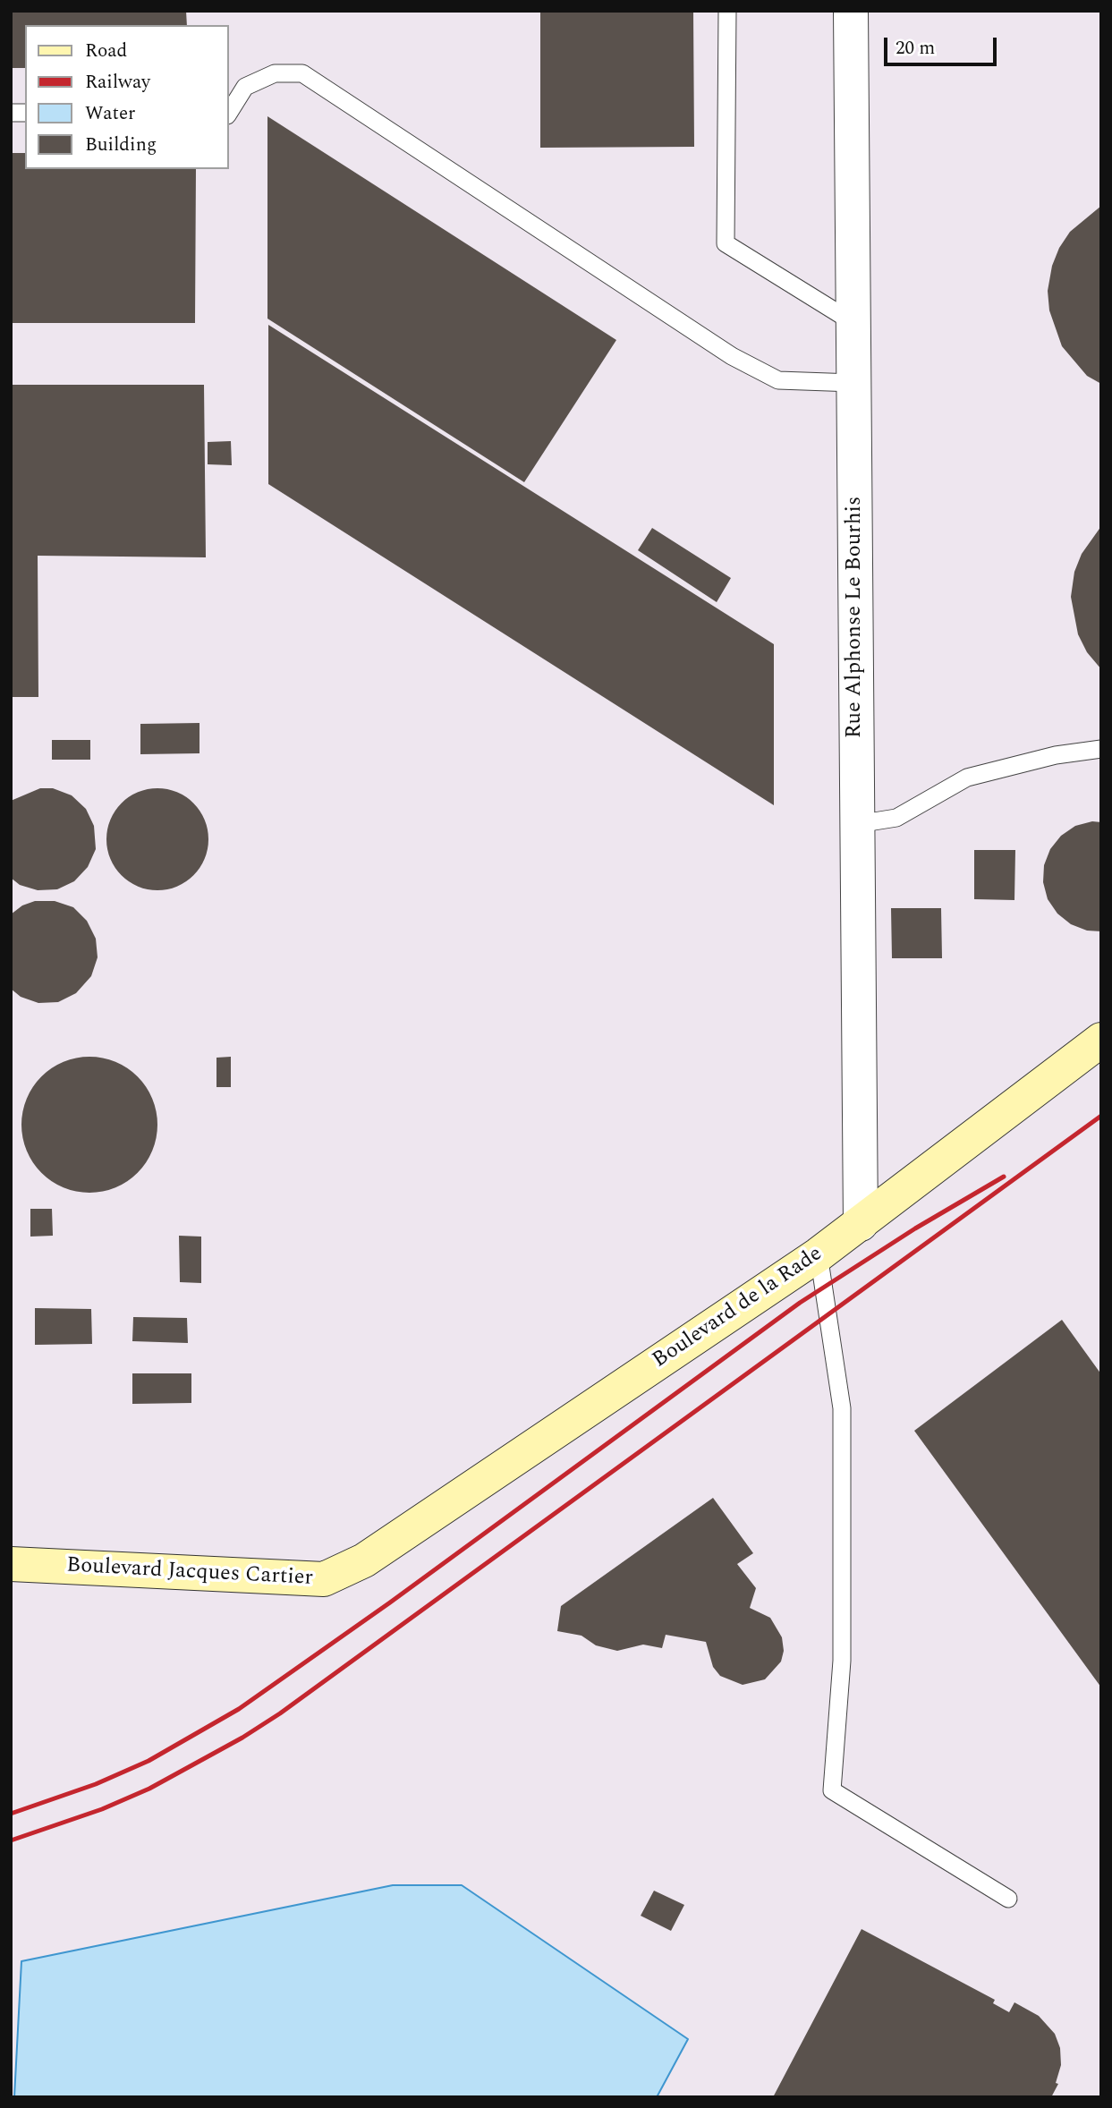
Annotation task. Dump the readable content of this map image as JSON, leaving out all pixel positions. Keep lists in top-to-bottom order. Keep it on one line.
{"streets":{"street":["Rue Alphonse Le Bourhis","Boulevard de la Rade","Boulevard Jacques Cartier"]},"crossings":[["Rue Alphonse Le Bourhis","Boulevard de la Rade"],["Boulevard de la Rade","Boulevard Jacques Cartier"]],"legend":["Road","Railway","Water","Building"],"scale_bar":"20 m"}
